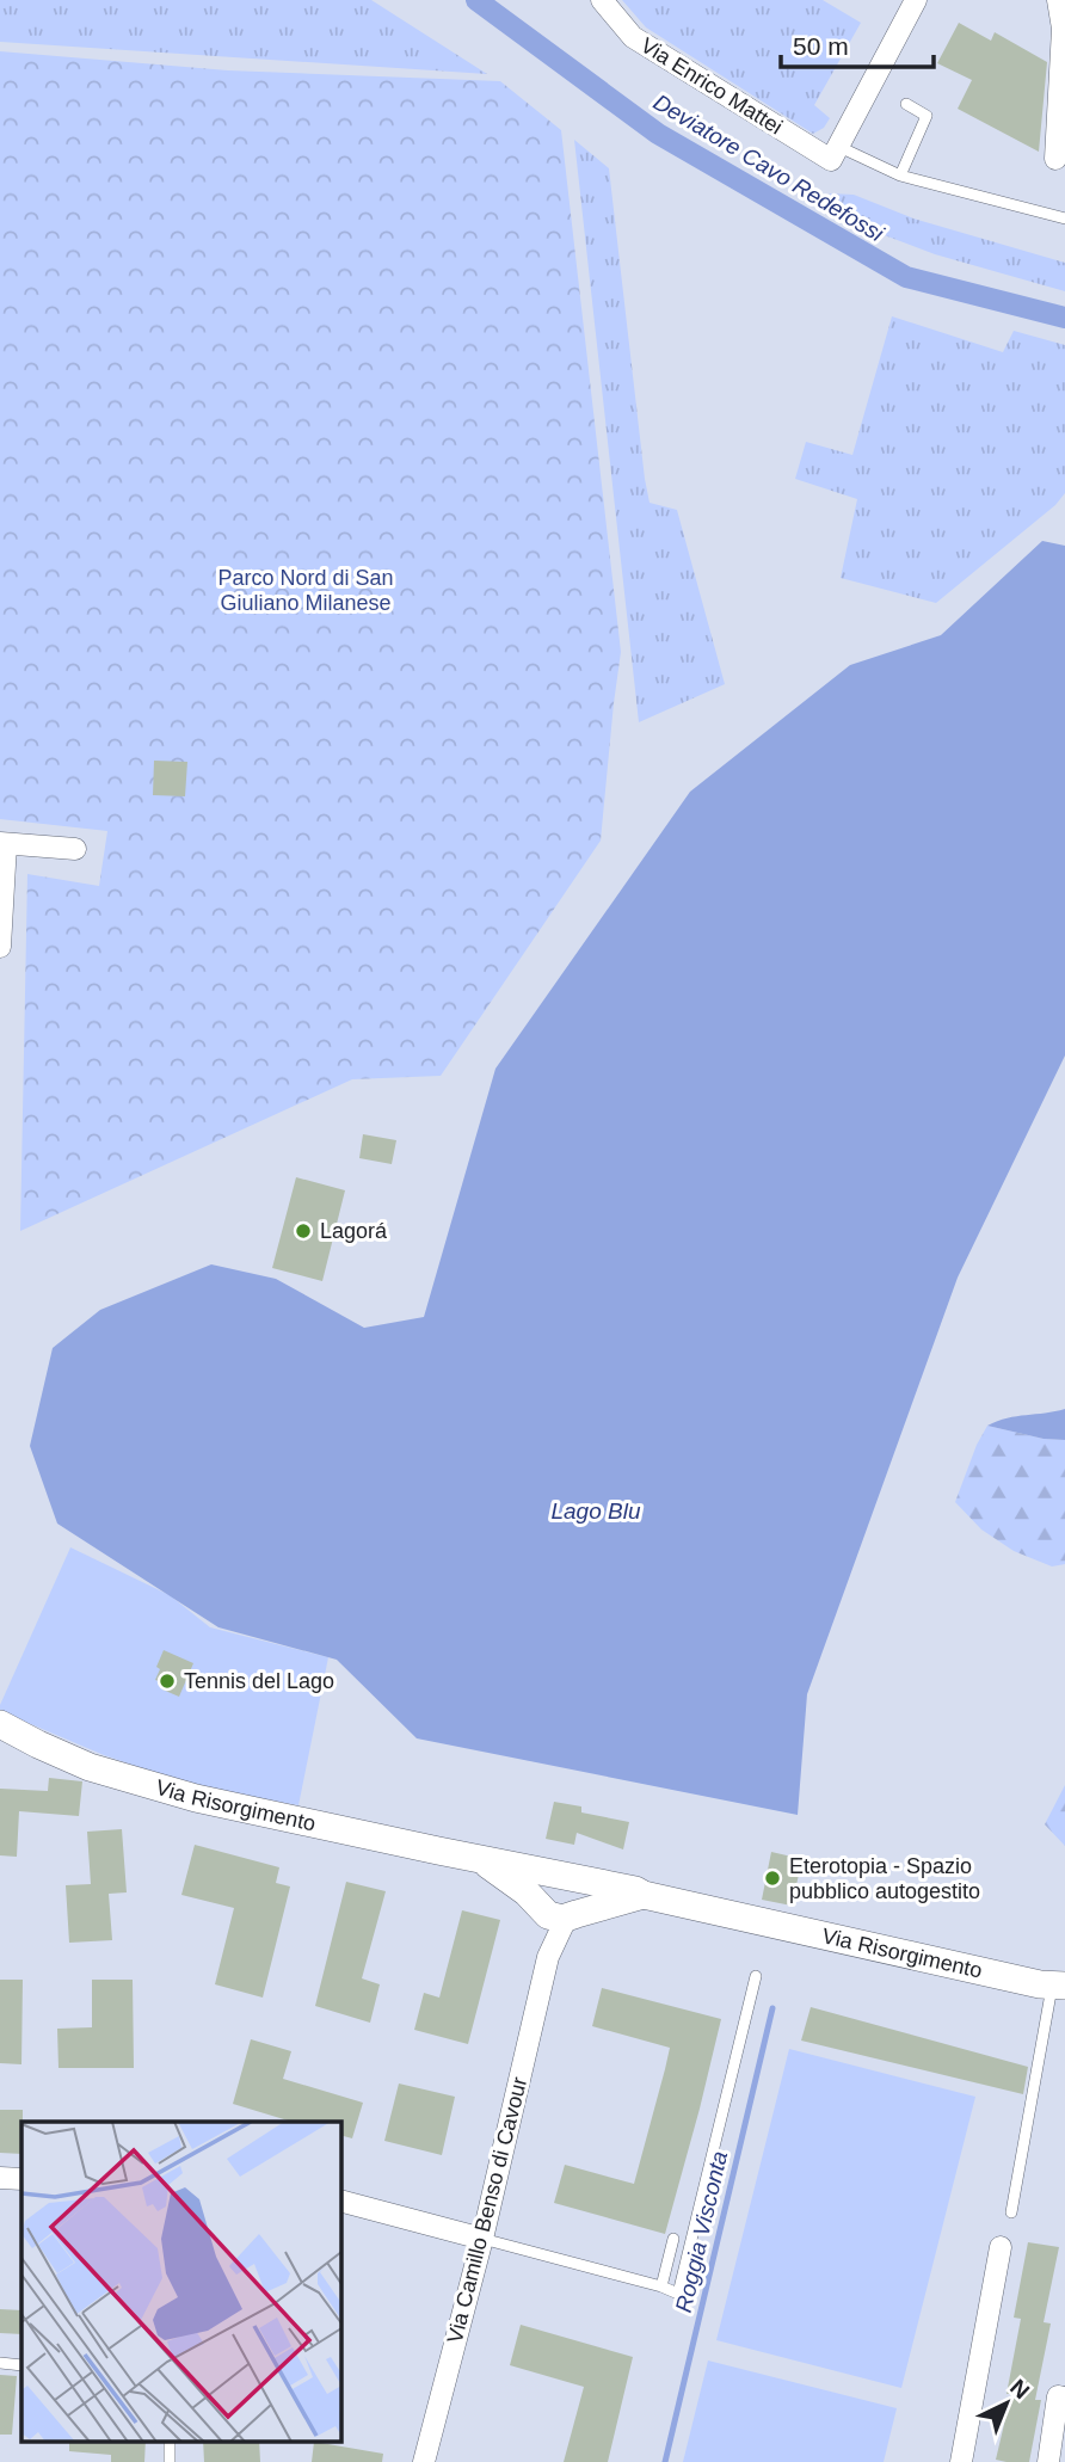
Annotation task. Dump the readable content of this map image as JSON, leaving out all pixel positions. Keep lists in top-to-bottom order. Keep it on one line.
{"streets":{"street":["Via Enrico Mattei","Via Risorgimento","Via Camillo Benso di Cavour"]},"crossings":[["Via Risorgimento","Via Camillo Benso di Cavour"]],"water":["Deviatore Cavo Redefossi","Lago Blu","Roggia Visconta"],"parks":["Parco Nord di San Giuliano Milanese"],"places":["Lagorá","Tennis del Lago","Eterotopia - Spazio pubblico autogestito"],"scale_bar":"50 m","north":"top right"}
